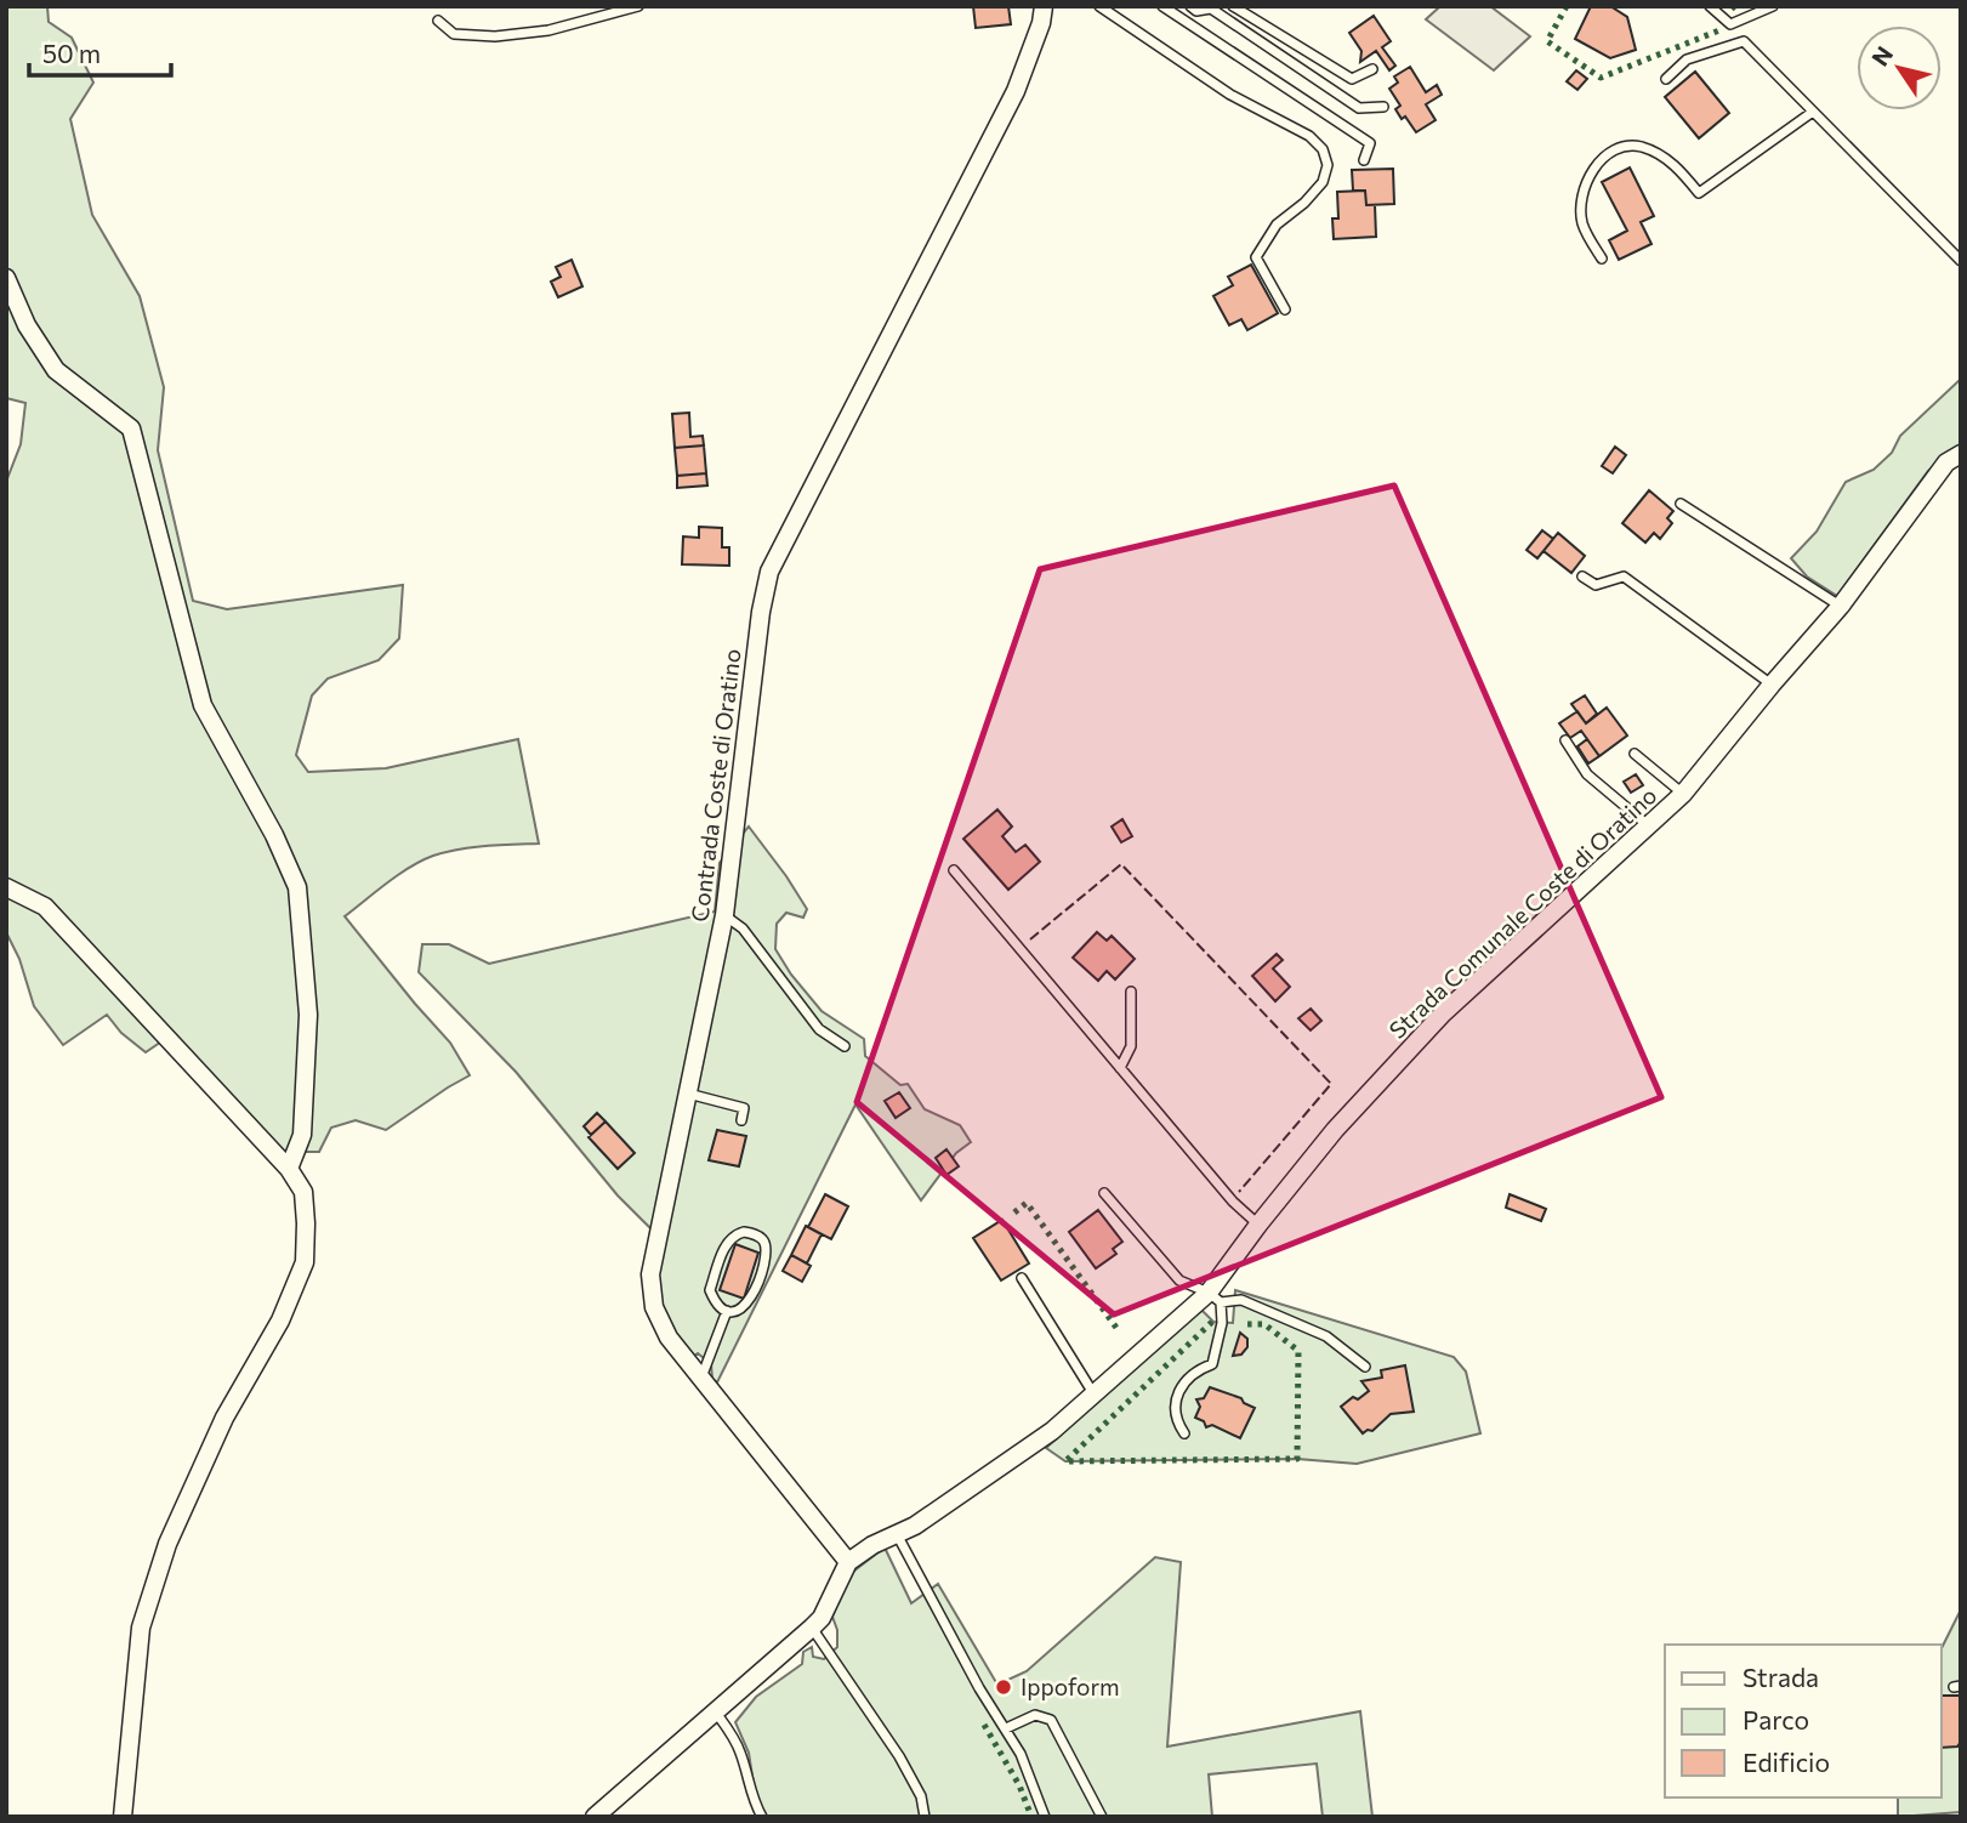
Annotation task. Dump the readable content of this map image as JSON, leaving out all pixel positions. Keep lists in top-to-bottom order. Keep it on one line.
{"streets":{"street":["Contrada Coste di Oratino","Strada Comunale Coste di Oratino"]},"crossings":[["Contrada Coste di Oratino","Strada Comunale Coste di Oratino"]],"places":["Ippoform"],"legend":["Strada","Parco","Edificio"],"scale_bar":"50 m","north":"top left"}
